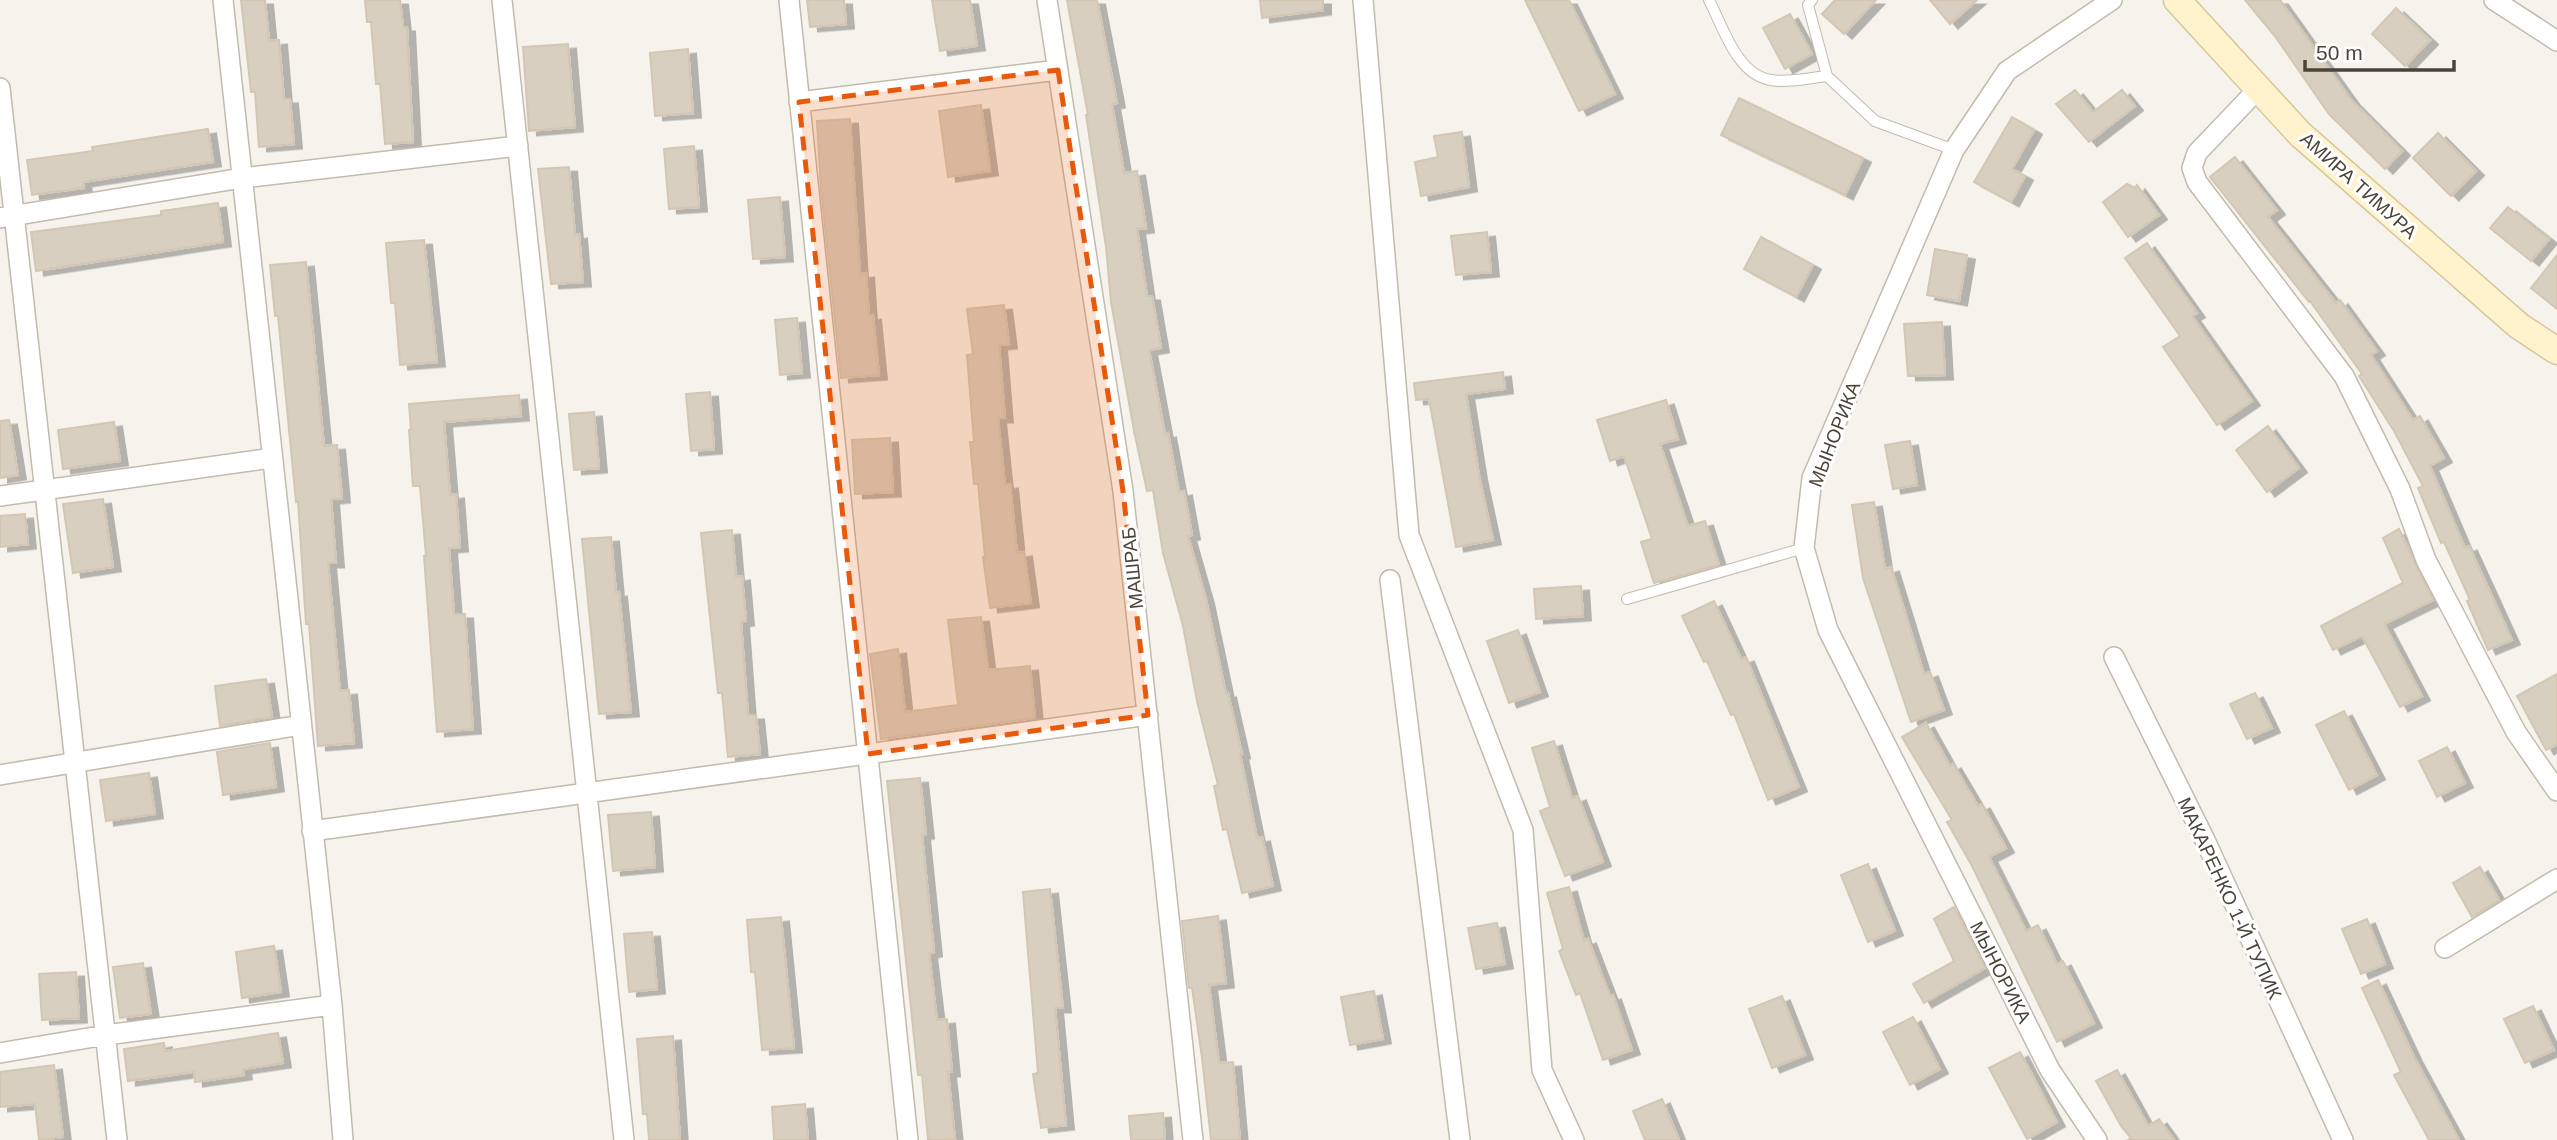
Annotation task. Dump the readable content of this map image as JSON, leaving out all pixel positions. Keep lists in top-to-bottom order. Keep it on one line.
{"streets":{"street":["АМИРА ТИМУРА","МЫНОРИКА","МАШРАБ","МАКАРЕНКО 1-Й ТУПИК"]},"scale_bar":"50 m"}
